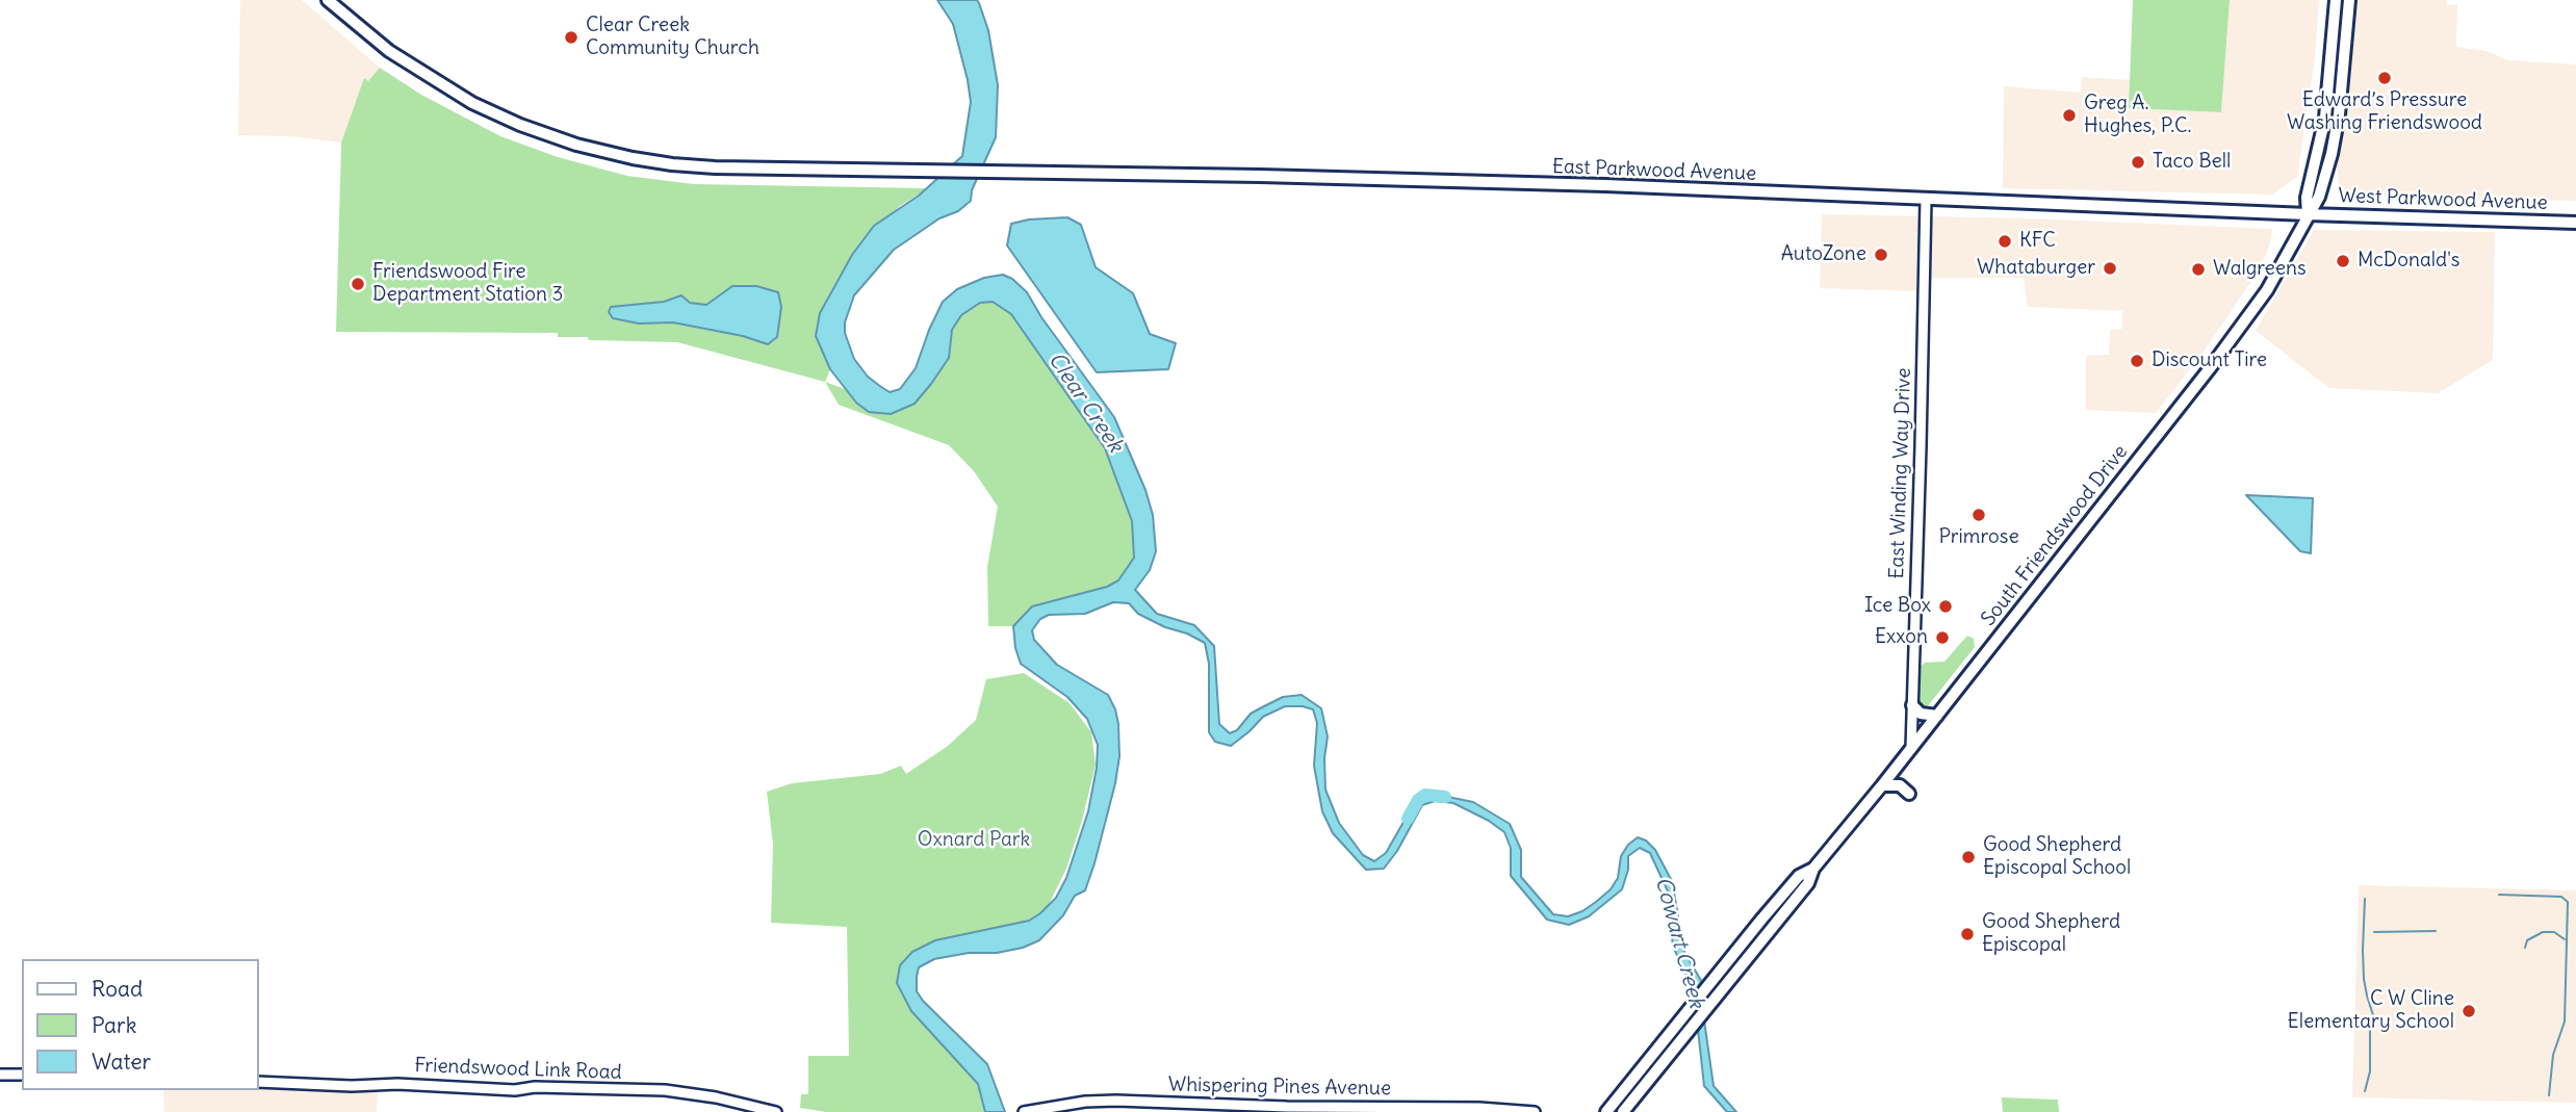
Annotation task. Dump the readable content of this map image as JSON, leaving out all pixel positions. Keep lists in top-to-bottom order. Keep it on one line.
{"streets":{"main road":["East Parkwood Avenue","West Parkwood Avenue","East Winding Way Drive","South Friendswood Drive","Friendswood Link Road","Whispering Pines Avenue"]},"crossings":[["East Parkwood Avenue","West Parkwood Avenue"],["East Parkwood Avenue","East Winding Way Drive"],["East Parkwood Avenue","South Friendswood Drive"],["West Parkwood Avenue","South Friendswood Drive"],["East Winding Way Drive","South Friendswood Drive"]],"water":["Clear Creek","Cowart Creek"],"parks":["Oxnard Park"],"places":["Clear Creek Community Church","Edward’s Pressure Washing Friendswood","Greg A. Hughes, P.C.","Taco Bell","KFC","AutoZone","McDonald's","Whataburger","Walgreens","Friendswood Fire Department Station 3","Discount Tire","Primrose","Ice Box","Exxon","Good Shepherd Episcopal School","Good Shepherd Episcopal","C W Cline Elementary School"],"legend":["Road","Park","Water"]}
